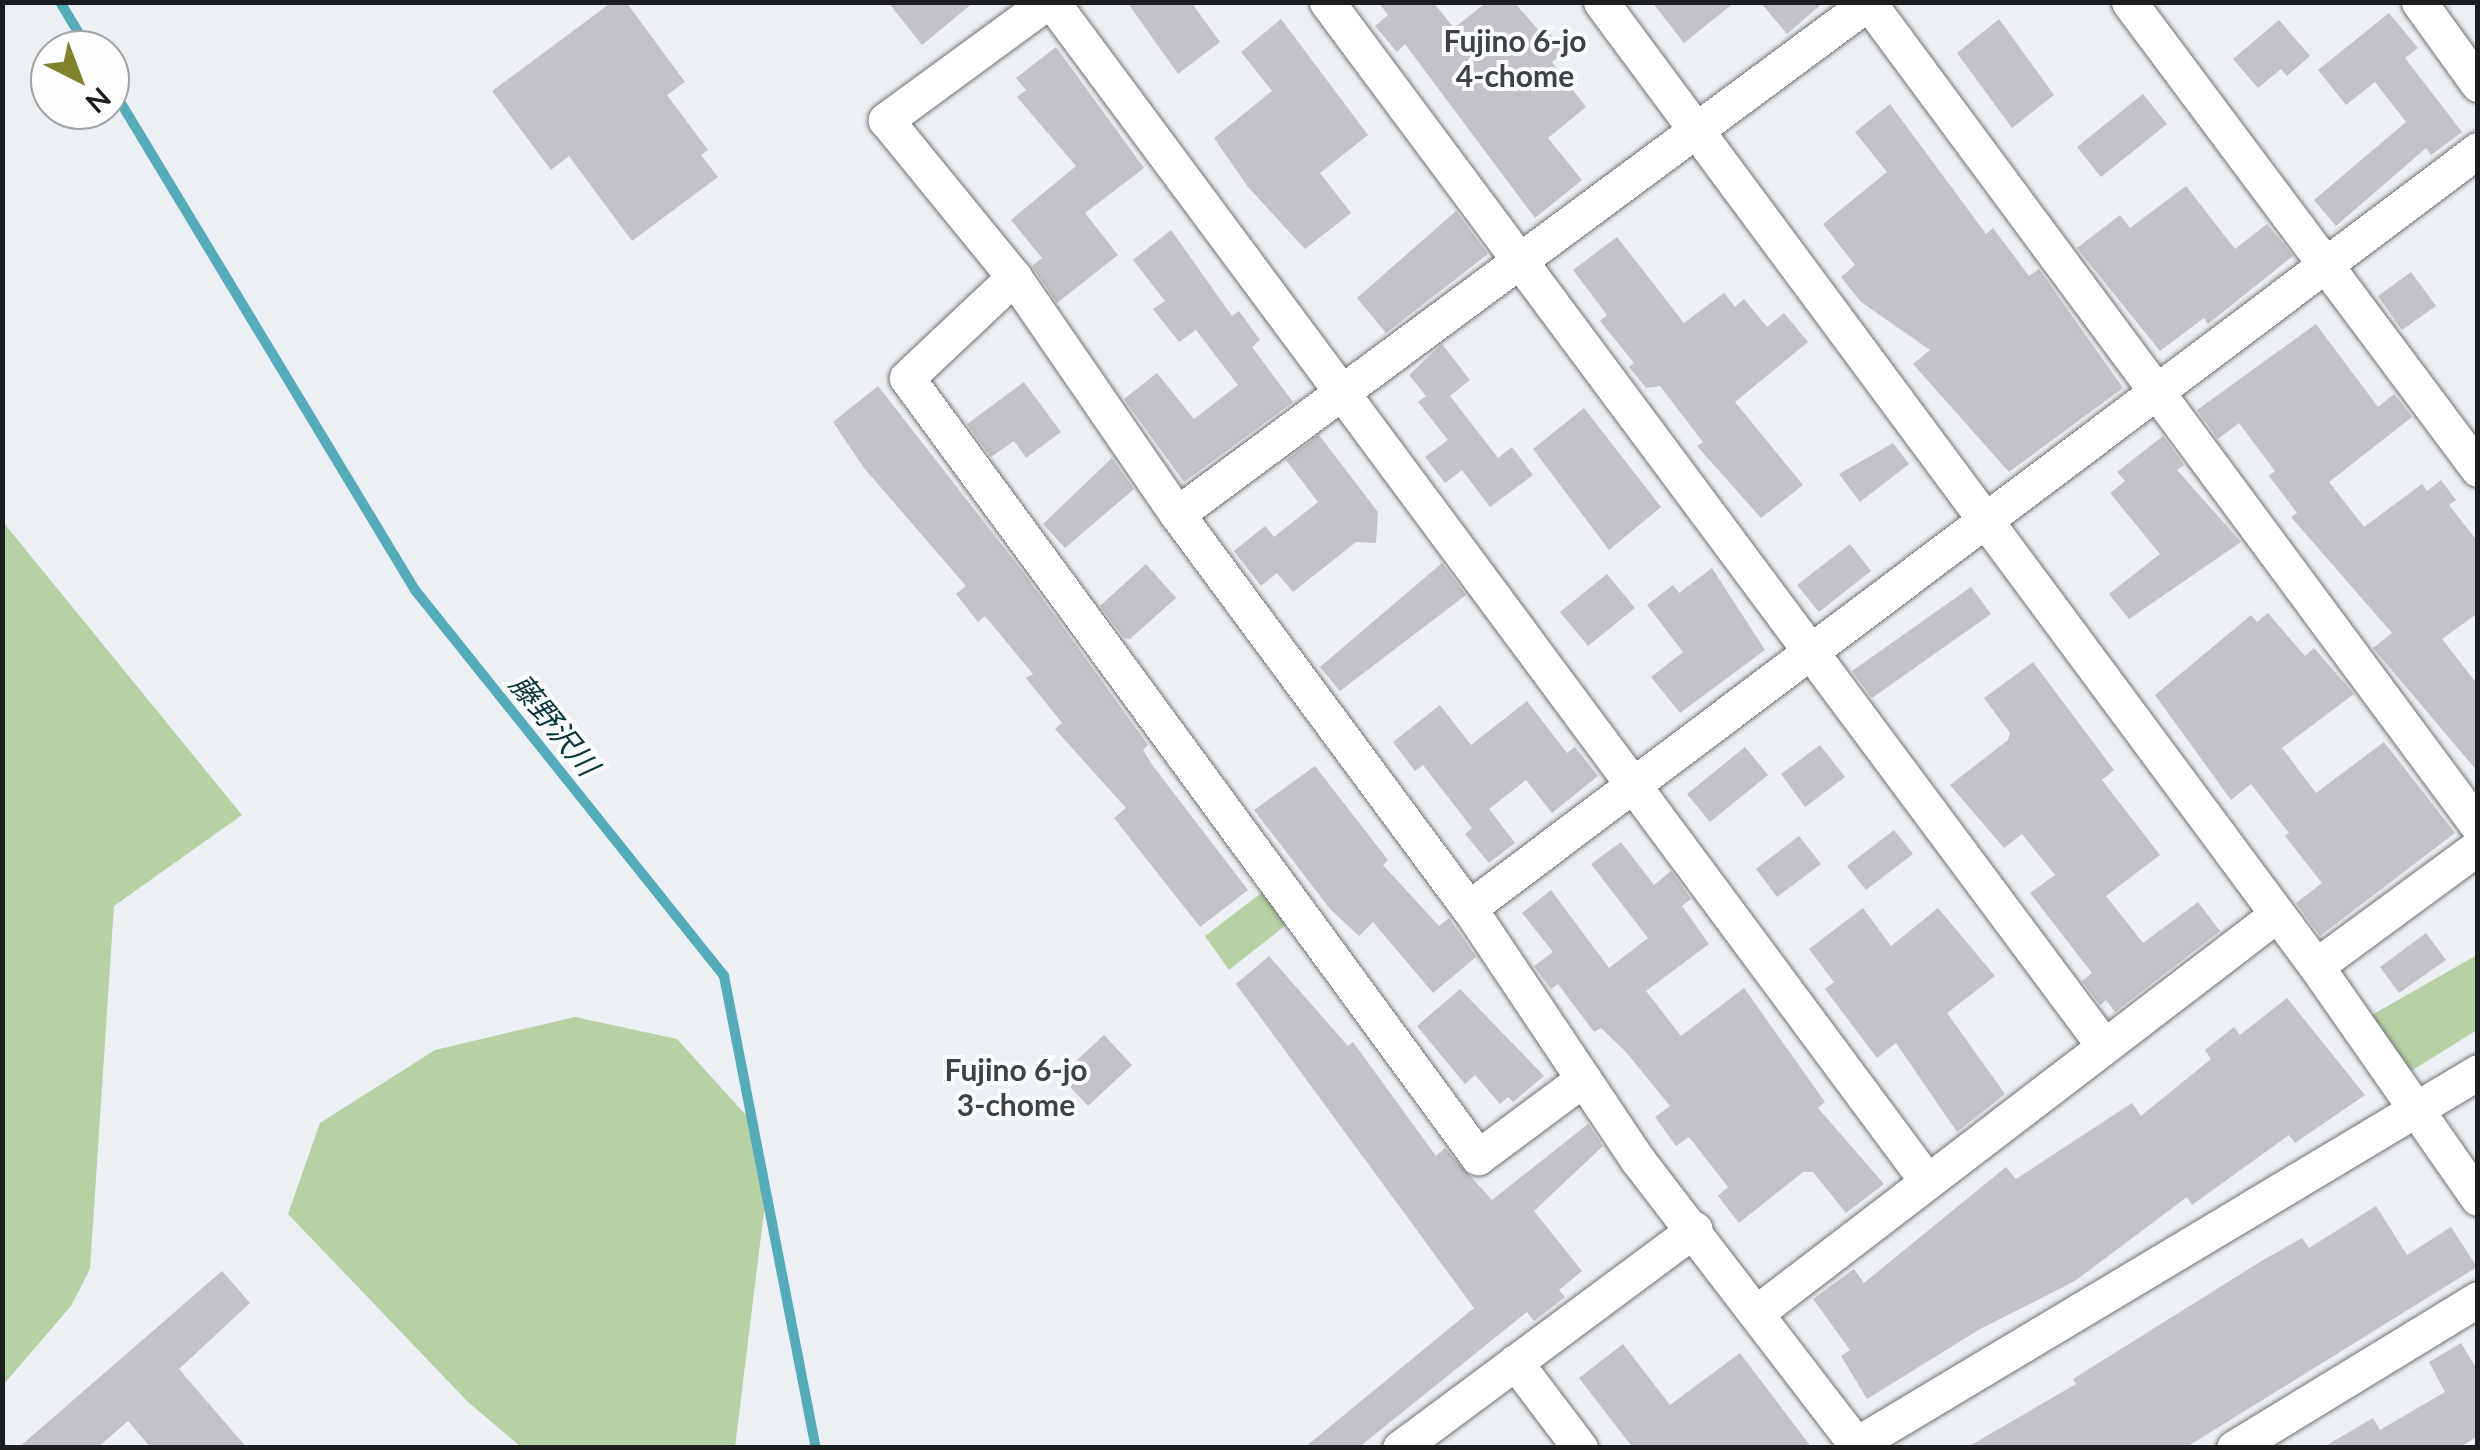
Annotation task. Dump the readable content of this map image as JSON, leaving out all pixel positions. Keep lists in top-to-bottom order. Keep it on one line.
{"districts":["Fujino 6-jo 4-chome","Fujino 6-jo 3-chome"],"water":["藤野沢川"],"north":"bottom right"}
